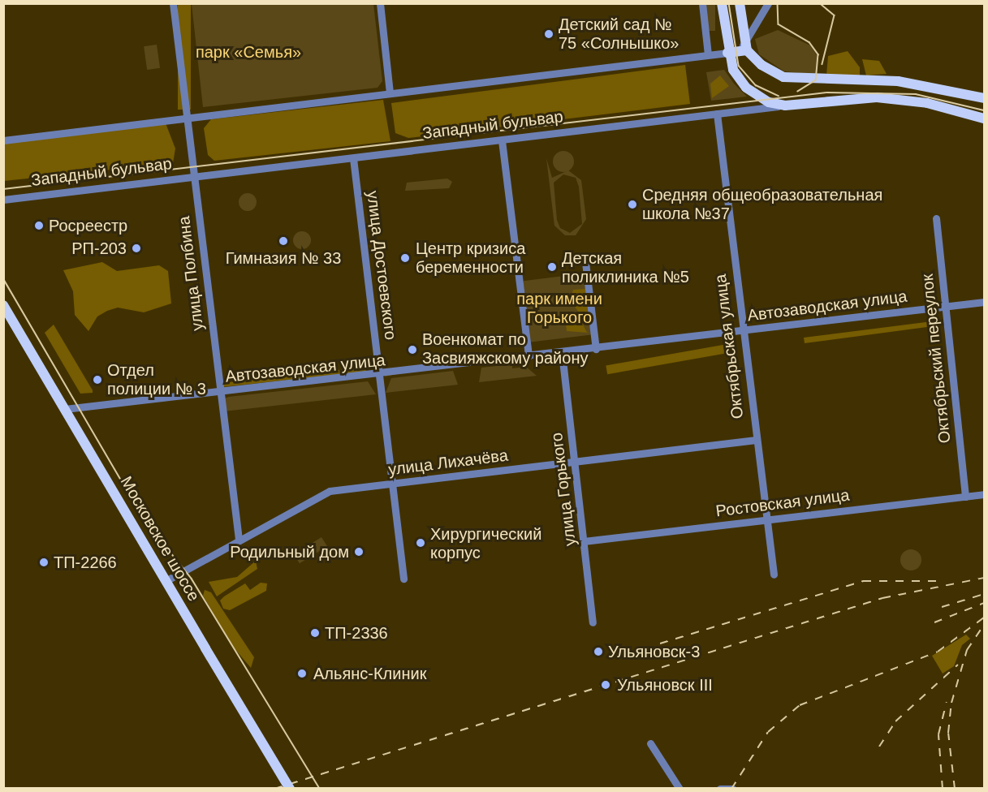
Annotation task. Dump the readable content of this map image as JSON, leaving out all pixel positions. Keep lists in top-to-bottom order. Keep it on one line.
{"streets":{"main road":["Западный бульвар","Московское шоссе"],"street":["улица Достоевского","улица Полбина","Автозаводская улица","Октябрьская улица","Октябрьский переулок","улица Лихачёва","улица Горького","Ростовская улица"]},"crossings":[["Западный бульвар","улица Достоевского"],["Западный бульвар","улица Полбина"],["Западный бульвар","Октябрьская улица"],["улица Достоевского","Автозаводская улица"],["улица Достоевского","улица Лихачёва"],["улица Полбина","Автозаводская улица"],["улица Полбина","улица Лихачёва"],["Автозаводская улица","Октябрьская улица"],["Автозаводская улица","Октябрьский переулок"],["Автозаводская улица","улица Горького"],["Автозаводская улица","Московское шоссе"],["Октябрьская улица","улица Лихачёва"],["Октябрьская улица","Ростовская улица"],["Октябрьский переулок","Ростовская улица"],["улица Лихачёва","улица Горького"],["улица Лихачёва","Московское шоссе"],["улица Горького","Ростовская улица"]],"parks":["парк «Семья»","парк имени Горького"],"places":["Детский сад № 75 «Солнышко»","Средняя общеобразовательная школа №37","Росреестр","Гимназия № 33","РП-203","Центр кризиса беременности","Детская поликлиника №5","Военкомат по Засвияжскому району","Отдел полиции № 3","Хирургический корпус","Родильный дом","ТП-2266","ТП-2336","Ульяновск-3","Альянс-Клиник","Ульяновск III"]}
